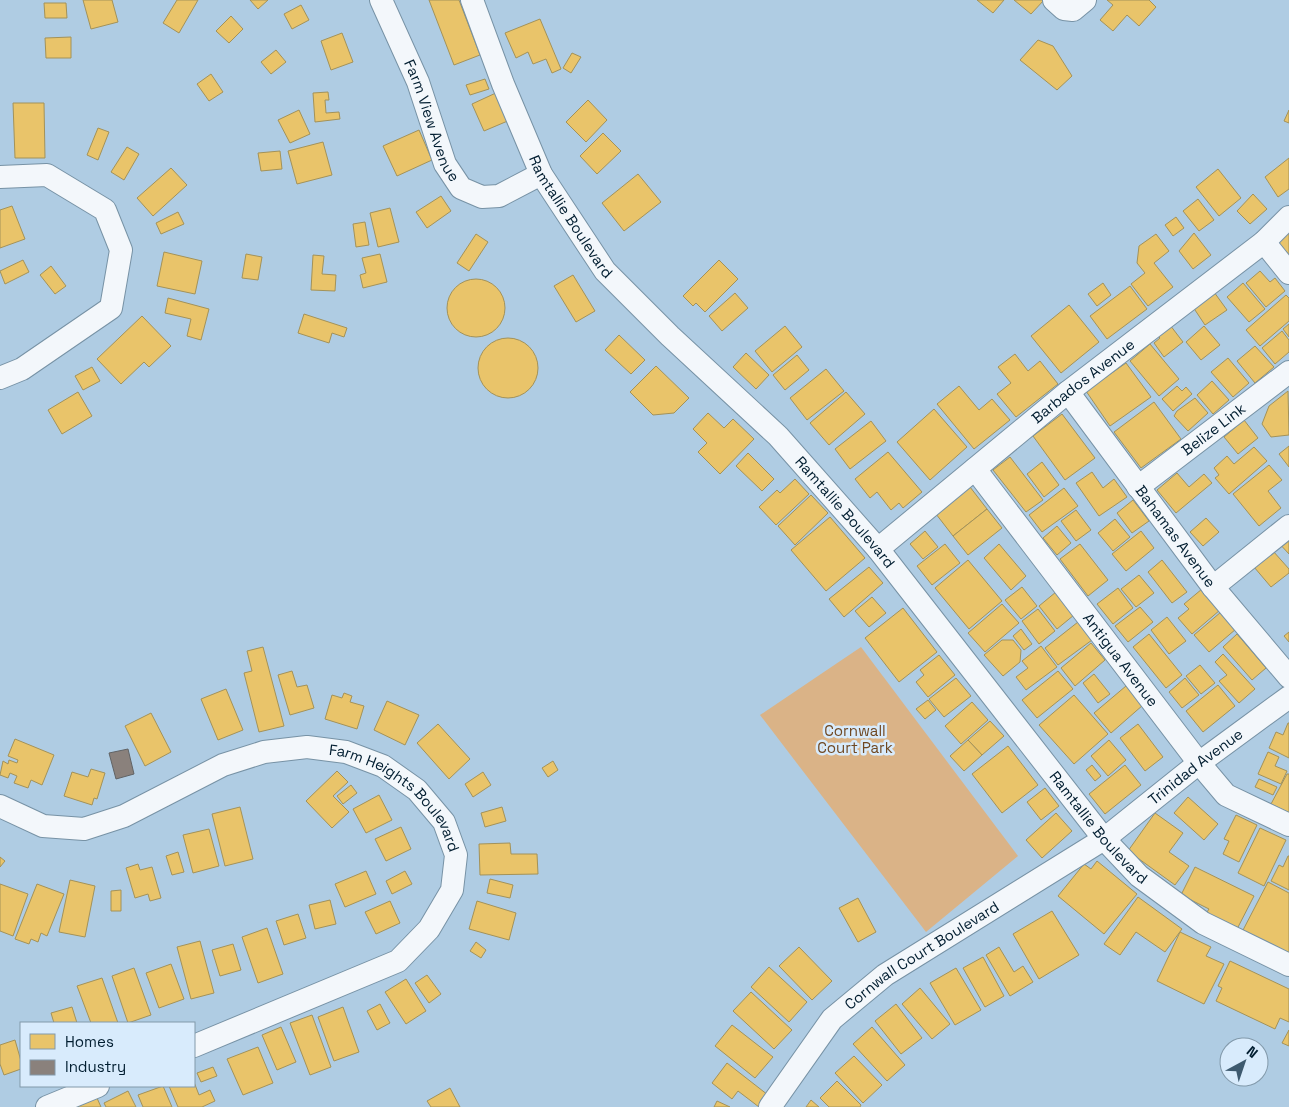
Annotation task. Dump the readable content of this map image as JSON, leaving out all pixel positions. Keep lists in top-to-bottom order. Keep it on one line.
{"streets":{"street":["Farm View Avenue","Ramtallie Boulevard","Barbados Avenue","Belize Link","Bahamas Avenue","Antigua Avenue","Trinidad Avenue","Farm Heights Boulevard","Cornwall Court Boulevard"]},"crossings":[["Farm View Avenue","Ramtallie Boulevard"],["Ramtallie Boulevard","Barbados Avenue"],["Ramtallie Boulevard","Trinidad Avenue"],["Ramtallie Boulevard","Cornwall Court Boulevard"],["Barbados Avenue","Bahamas Avenue"],["Barbados Avenue","Antigua Avenue"],["Belize Link","Bahamas Avenue"],["Antigua Avenue","Trinidad Avenue"],["Trinidad Avenue","Cornwall Court Boulevard"]],"parks":["Cornwall Court Park"],"legend":["Homes","Industry"],"north":"top right"}
